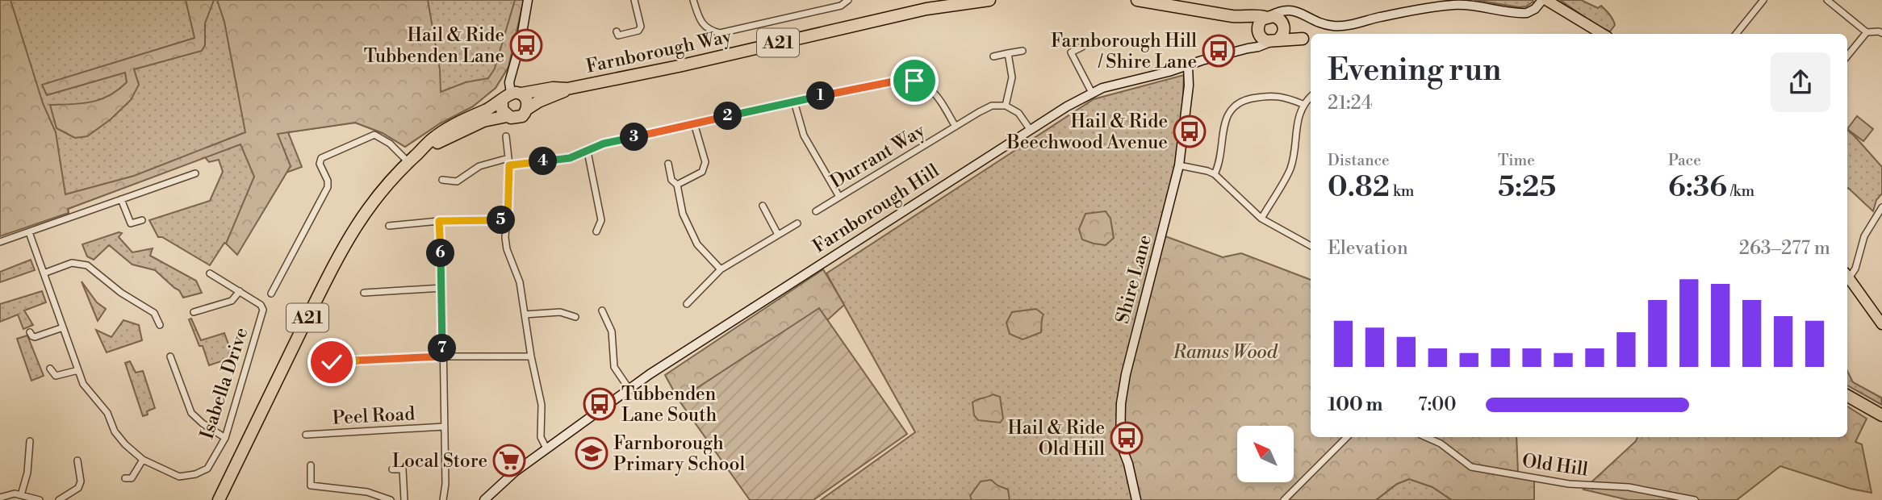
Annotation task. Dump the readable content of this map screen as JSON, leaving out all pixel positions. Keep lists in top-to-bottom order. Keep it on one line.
{"streets":{"highway":["A21","Farnborough Way"],"main road":["Farnborough Hill","Shire Lane"],"street":["Durrant Way","Isabella Drive","Peel Road","Old Hill"]},"crossings":[["Farnborough Hill","Shire Lane"]],"parks":["Ramus Wood"],"places":{"bus stop":["Hail & Ride Tubbenden Lane","Farnborough Hill / Shire Lane","Hail & Ride Beechwood Avenue","Tubbenden Lane South","Hail & Ride Old Hill"],"school or university":["Farnborough Primary School"],"supermarket":["Local Store"]},"north":"top left","page":{"heading":["Evening run","21:24"],"pins":["1","2","3","4","5","6","7"],"stats":[["Distance","0.82 km"],["Time","5:25"],["Pace","6:36 /km"]],"chart":["Elevation","263–277 m"],"list":[{"name":"100 m","note":"7:00"}]}}
